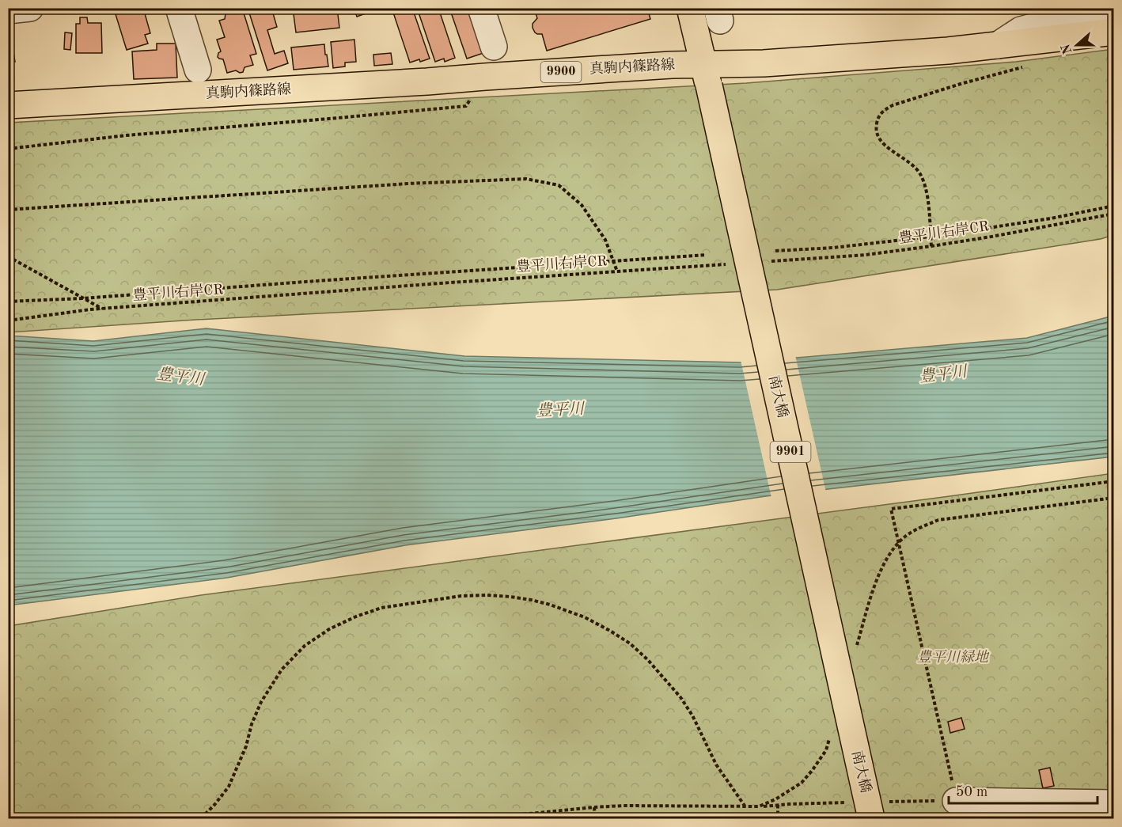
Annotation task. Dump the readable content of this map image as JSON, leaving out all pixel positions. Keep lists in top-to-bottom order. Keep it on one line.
{"streets":{"main road":["真駒内篠路線","9900","南大橋","9901"],"path":["豊平川右岸CR"]},"crossings":[["真駒内篠路線","南大橋"],["真駒内篠路線","9901"],["南大橋","9901"]],"water":["豊平川"],"parks":["豊平川緑地"],"scale_bar":"50 m","north":"left"}
